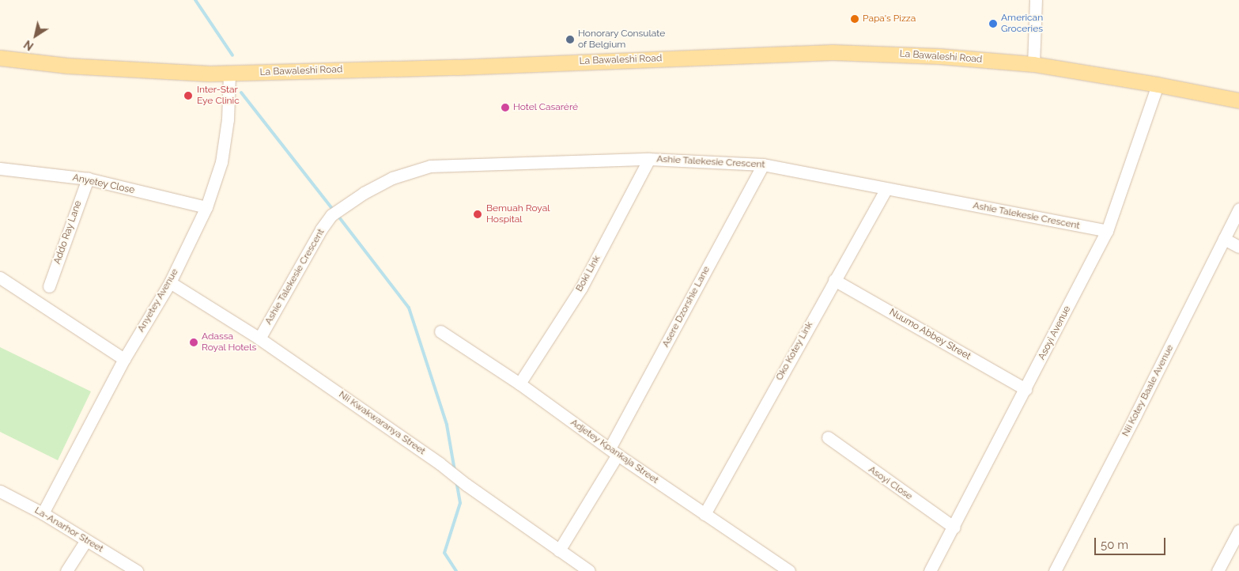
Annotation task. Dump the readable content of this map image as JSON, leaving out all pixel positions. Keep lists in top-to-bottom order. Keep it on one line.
{"streets":{"main road":["La Bawaleshi Road"],"street":["Ashie Talekesie Crescent","Anyetey Close","Addo Ray Lane","Boki Link","Anyetey Avenue","Asere Dzorshie Lane","Asoyi Avenue","Nuumo Abbey Street","Oko Kotey Link","Nii Kotey Baale Avenue","Nii Kwakwaranya Street","Adjetey Kpankaja Street","Asoyi Close","La-Anarhor Street"]},"crossings":[["La Bawaleshi Road","Anyetey Avenue"],["La Bawaleshi Road","Asoyi Avenue"],["Ashie Talekesie Crescent","Boki Link"],["Ashie Talekesie Crescent","Asere Dzorshie Lane"],["Ashie Talekesie Crescent","Asoyi Avenue"],["Ashie Talekesie Crescent","Oko Kotey Link"],["Ashie Talekesie Crescent","Nii Kwakwaranya Street"],["Anyetey Close","Addo Ray Lane"],["Anyetey Close","Anyetey Avenue"],["Boki Link","Adjetey Kpankaja Street"],["Anyetey Avenue","Nii Kwakwaranya Street"],["Anyetey Avenue","La-Anarhor Street"],["Asere Dzorshie Lane","Nii Kwakwaranya Street"],["Asere Dzorshie Lane","Adjetey Kpankaja Street"],["Asoyi Avenue","Nuumo Abbey Street"],["Asoyi Avenue","Asoyi Close"],["Nuumo Abbey Street","Oko Kotey Link"],["Oko Kotey Link","Adjetey Kpankaja Street"]],"places":["Papa's Pizza","American Groceries","Honorary Consulate of Belgium","Inter-Star Eye Clinic","Hotel Casaréré","Bemuah Royal Hospital","Adassa Royal Hotels"],"scale_bar":"50 m","north":"bottom left"}
